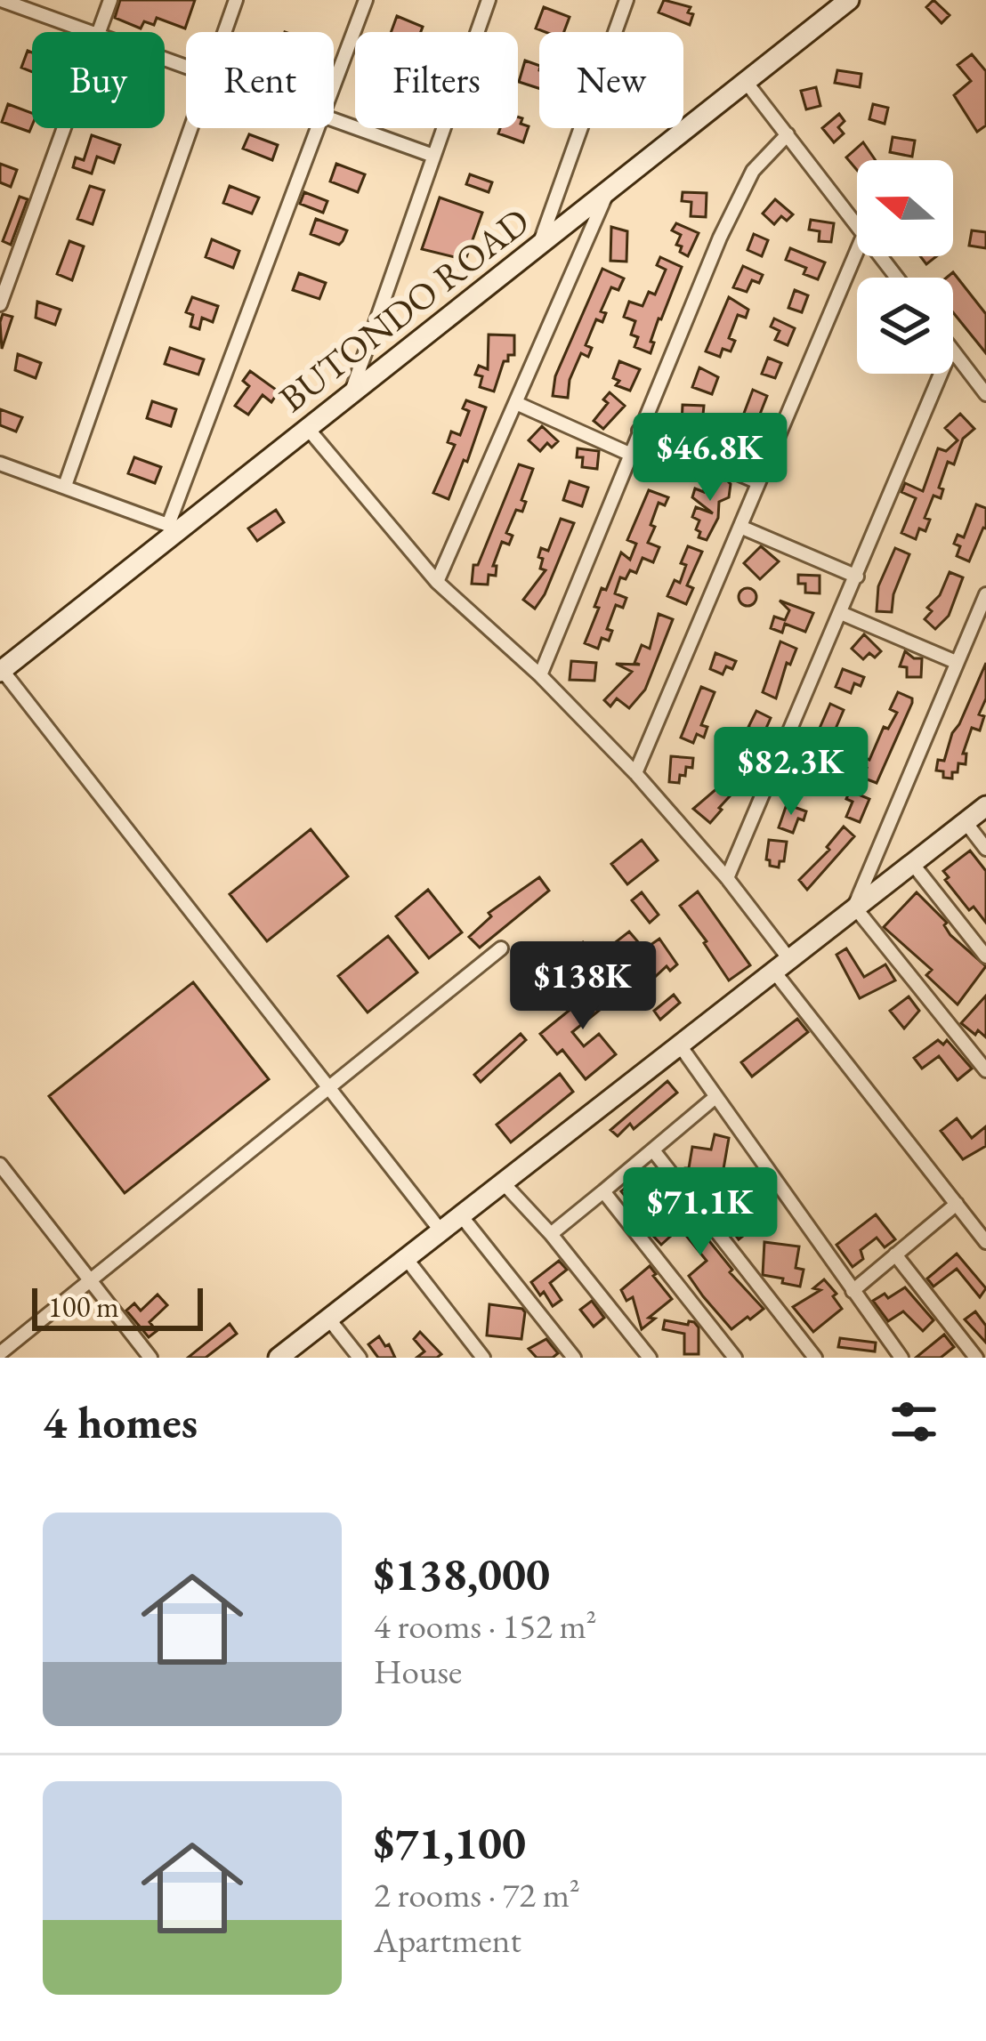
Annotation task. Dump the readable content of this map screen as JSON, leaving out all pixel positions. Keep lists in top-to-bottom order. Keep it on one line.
{"streets":{"street":["BUTONDO ROAD"]},"scale_bar":"100 m","north":"left","page":{"chip":["Buy","Rent","Filters","New"],"price":["$46.8K","$82.3K","$138K","$71.1K"],"scale":"100 m","heading":"4 homes","list":[{"name":"$138,000","note":"4 rooms · 152 m² · House"},{"name":"$71,100","note":"2 rooms · 72 m² · Apartment"}]}}
